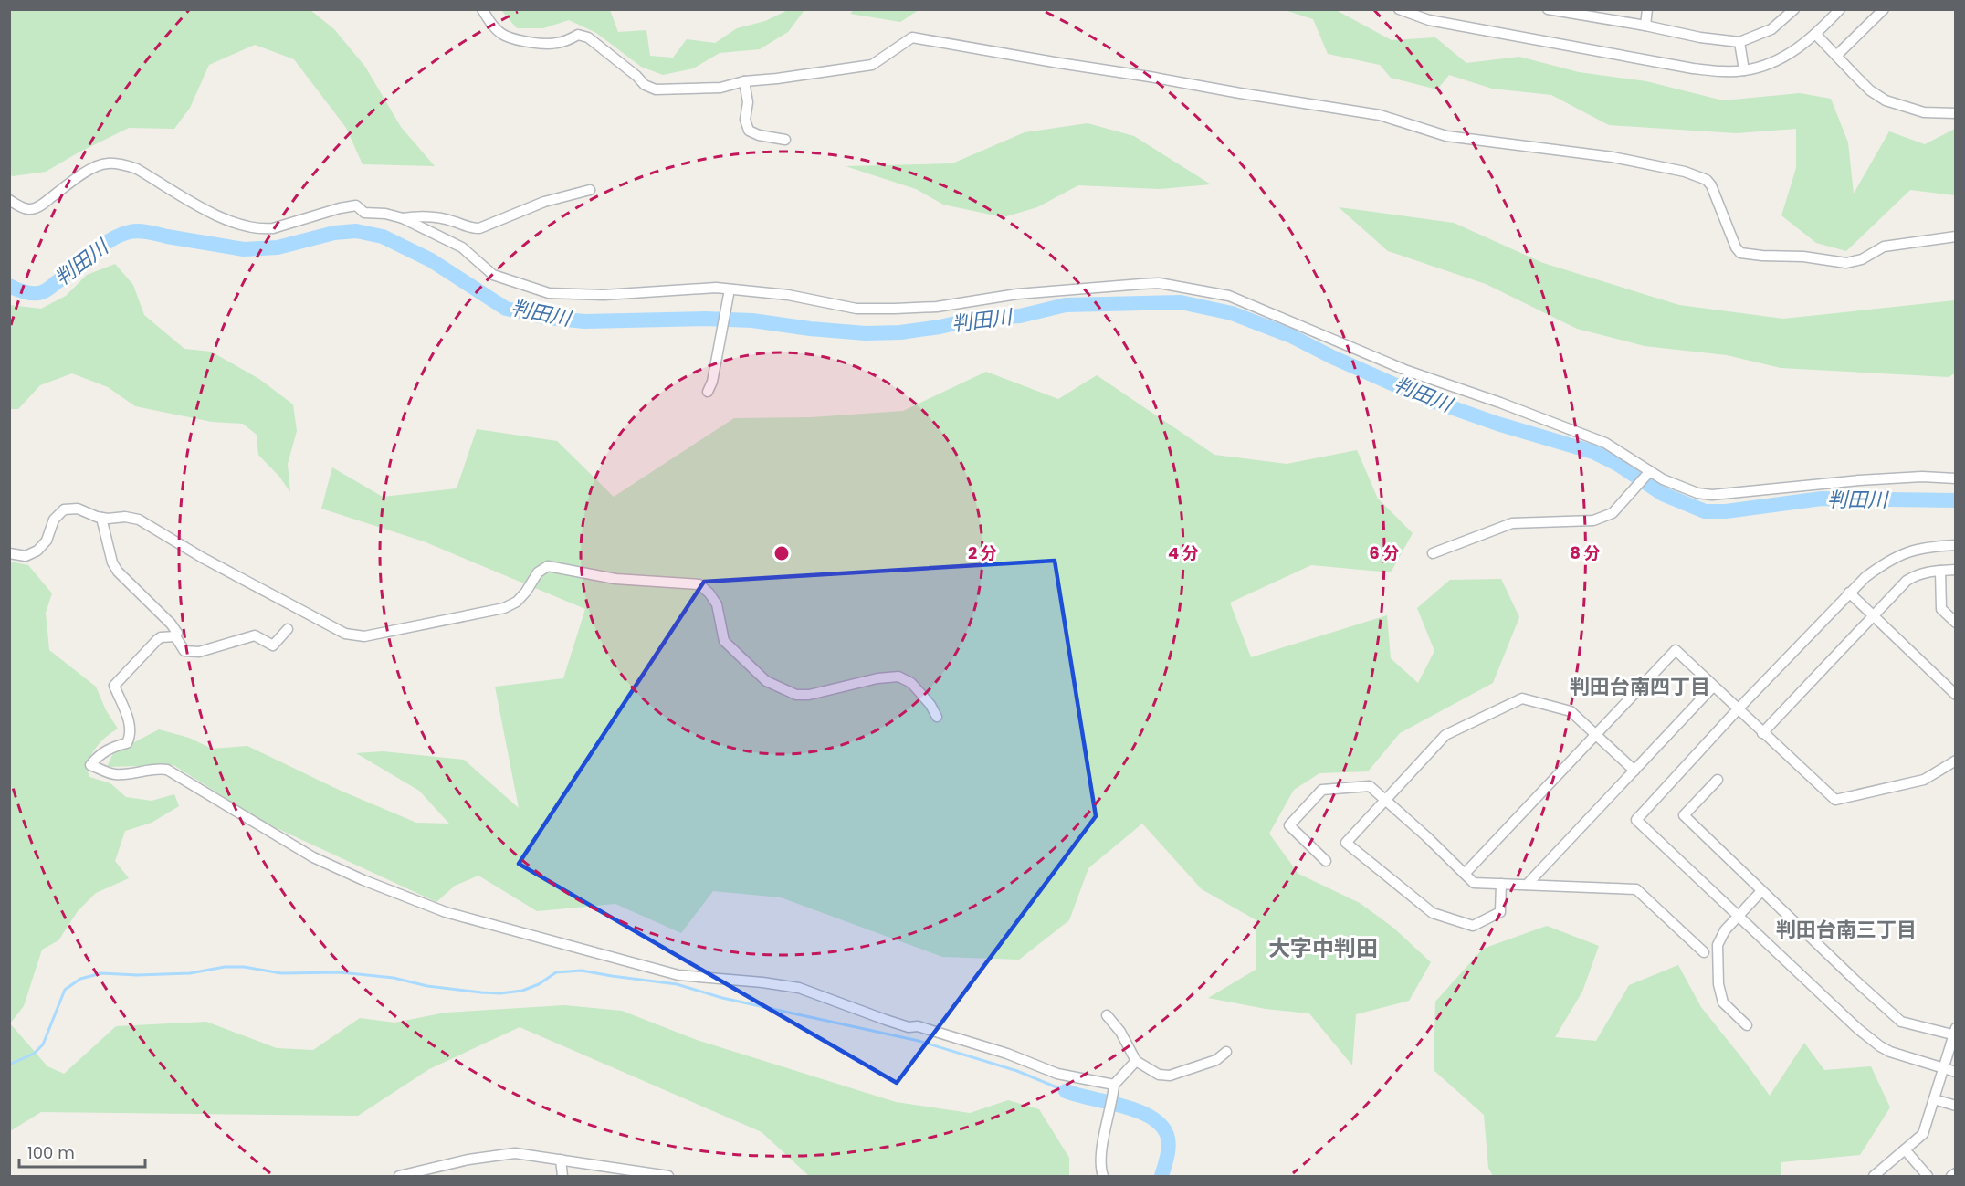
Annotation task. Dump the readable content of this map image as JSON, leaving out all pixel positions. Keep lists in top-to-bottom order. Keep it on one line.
{"districts":["判田台南四丁目","判田台南三丁目","大字中判田"],"water":["判田川"],"scale_bar":"100 m","rings":["2 分","4 分","6 分","8 分"]}
